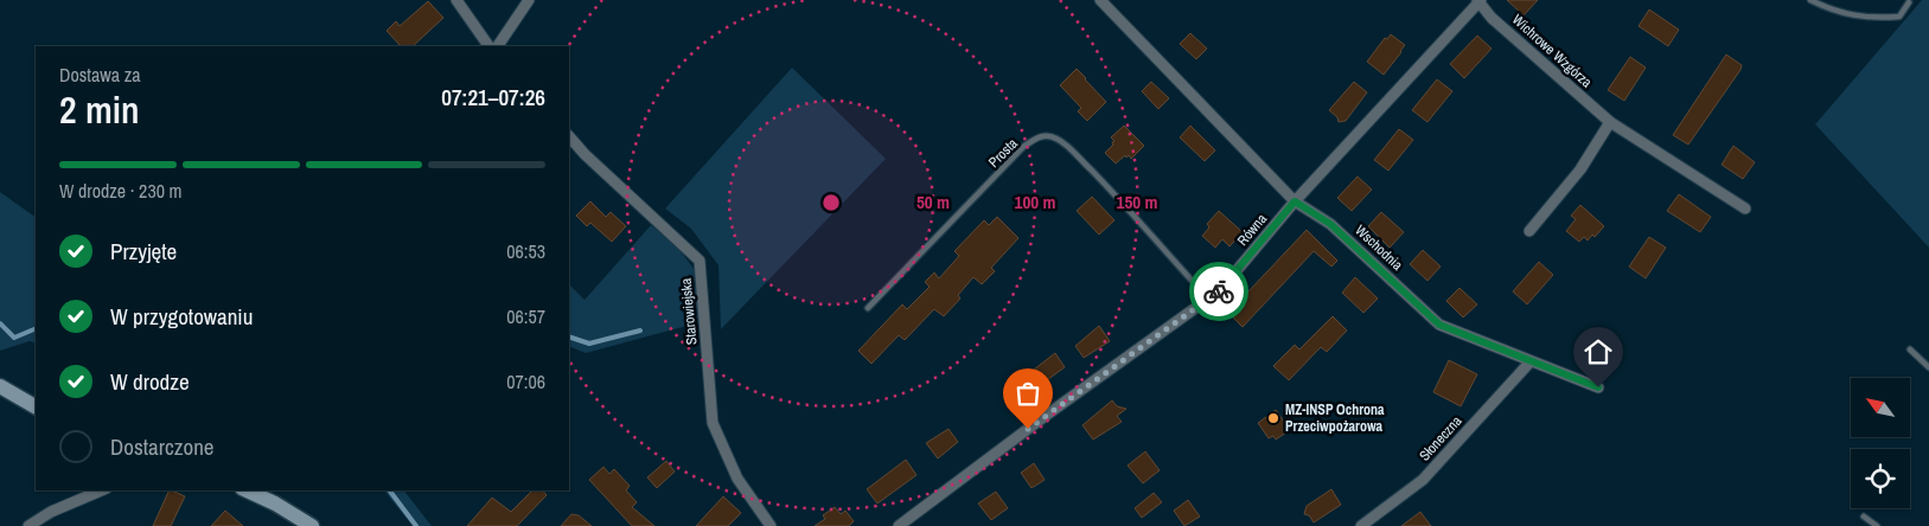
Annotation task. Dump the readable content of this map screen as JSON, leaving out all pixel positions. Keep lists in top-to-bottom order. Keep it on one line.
{"streets":{"street":["Wichrowe Wzgórza","Równa","Wschodnia","Starowiejska","Słoneczna"],"lane":["Prosta"]},"crossings":[["Wichrowe Wzgórza","Równa"],["Prosta","Równa"],["Równa","Wschodnia"],["Wschodnia","Słoneczna"]],"places":["MZ-INSP Ochrona Przeciwpożarowa"],"north":"top left","page":{"heading":["2 min","Dostawa za","07:21–07:26"],"bar":"W drodze · 230 m","list":[["Przyjęte","06:53"],["W przygotowaniu","06:57"],["W drodze","07:06"],"Dostarczone"]},"rings":["50 m","100 m","150 m"]}
